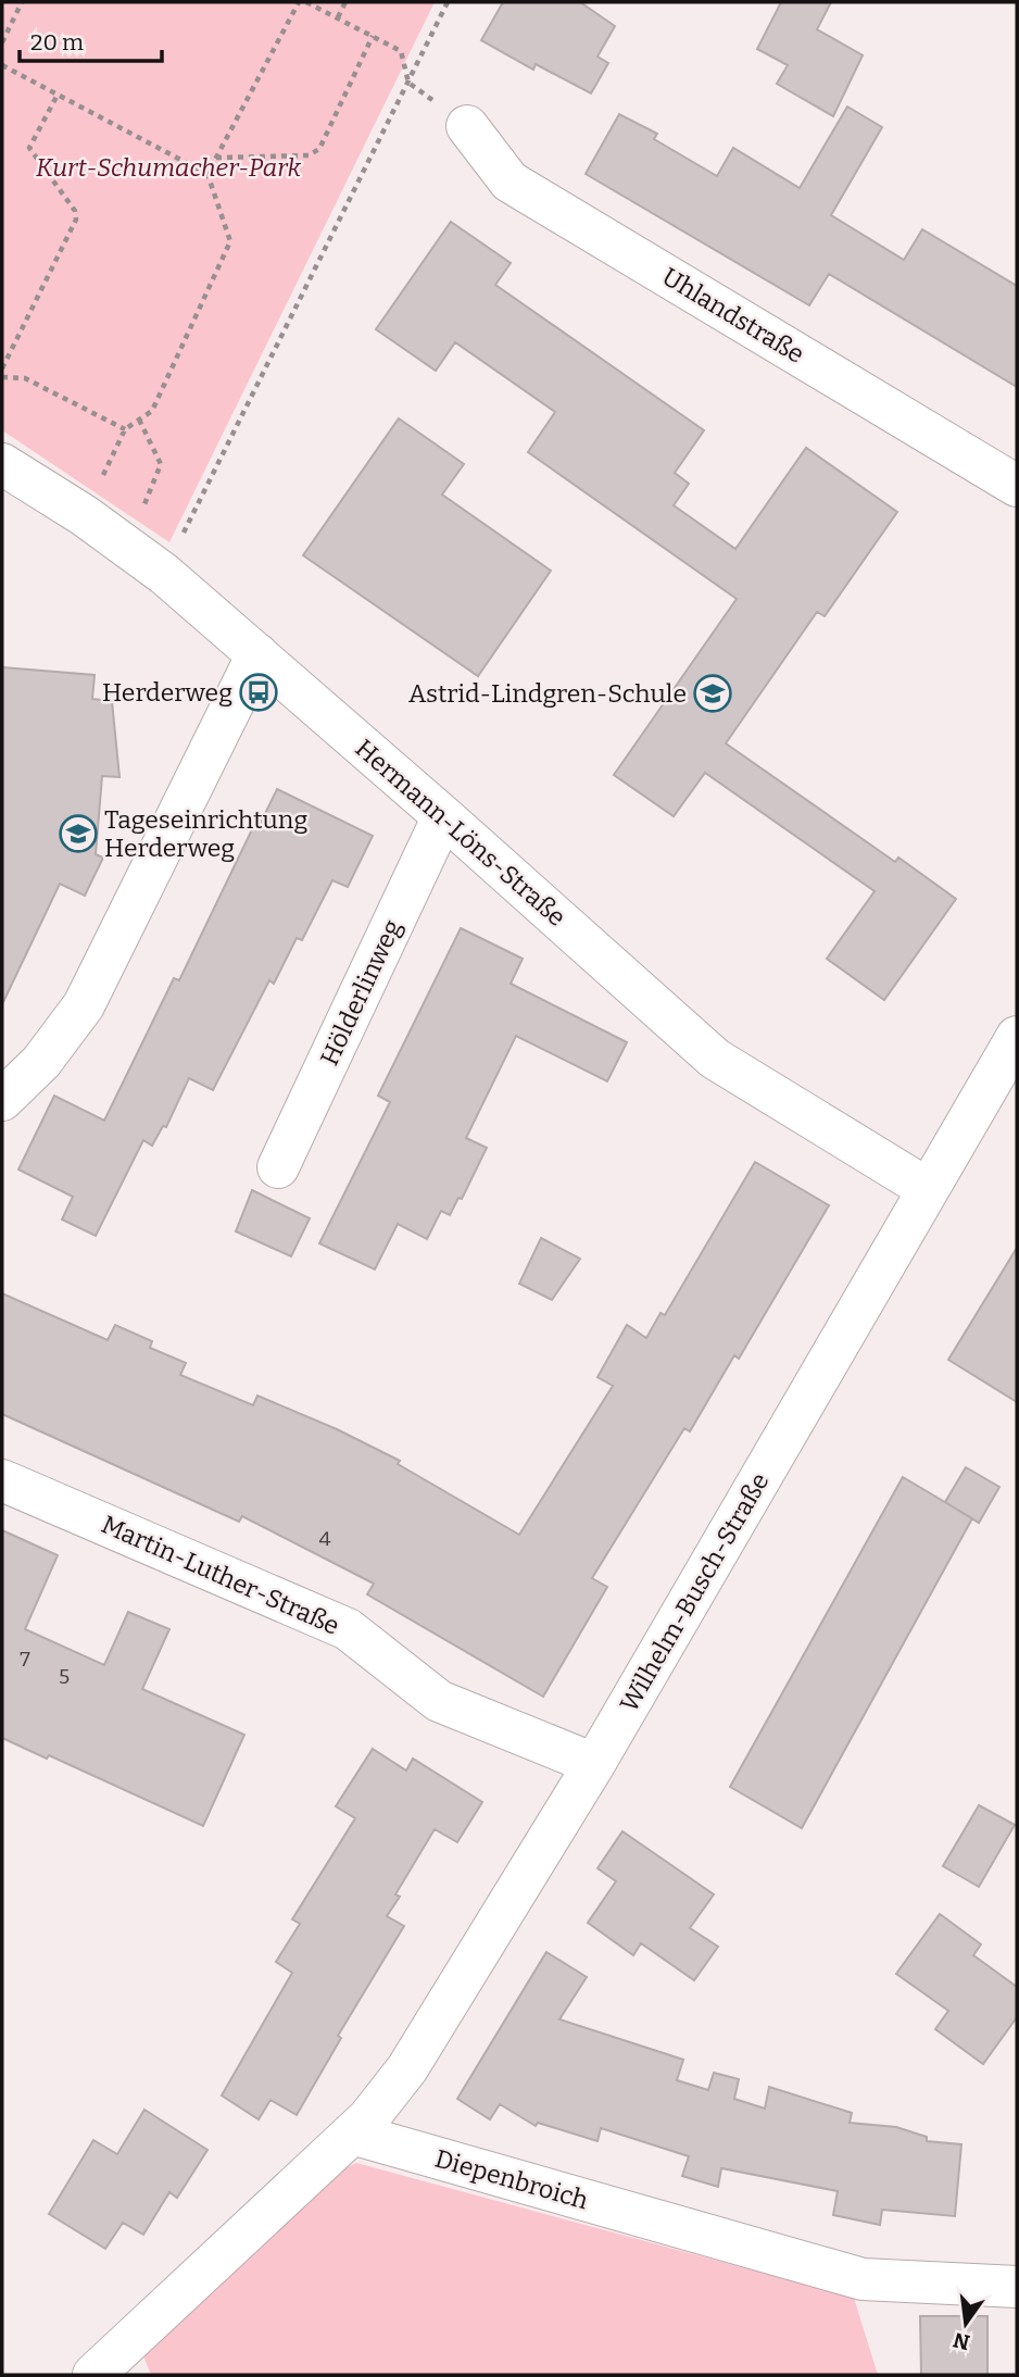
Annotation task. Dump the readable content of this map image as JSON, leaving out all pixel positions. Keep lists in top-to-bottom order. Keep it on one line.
{"streets":{"street":["Uhlandstraße","Hermann-Löns-Straße","Hölderlinweg","Martin-Luther-Straße","Wilhelm-Busch-Straße","Diepenbroich"]},"crossings":[["Hermann-Löns-Straße","Hölderlinweg"],["Hermann-Löns-Straße","Wilhelm-Busch-Straße"],["Martin-Luther-Straße","Wilhelm-Busch-Straße"],["Wilhelm-Busch-Straße","Diepenbroich"]],"parks":["Kurt-Schumacher-Park"],"places":{"bus stop":["Herderweg"],"school or university":["Astrid-Lindgren-Schule","Tageseinrichtung Herderweg"]},"house_numbers":["4","7","5"],"scale_bar":"20 m","north":"bottom"}
